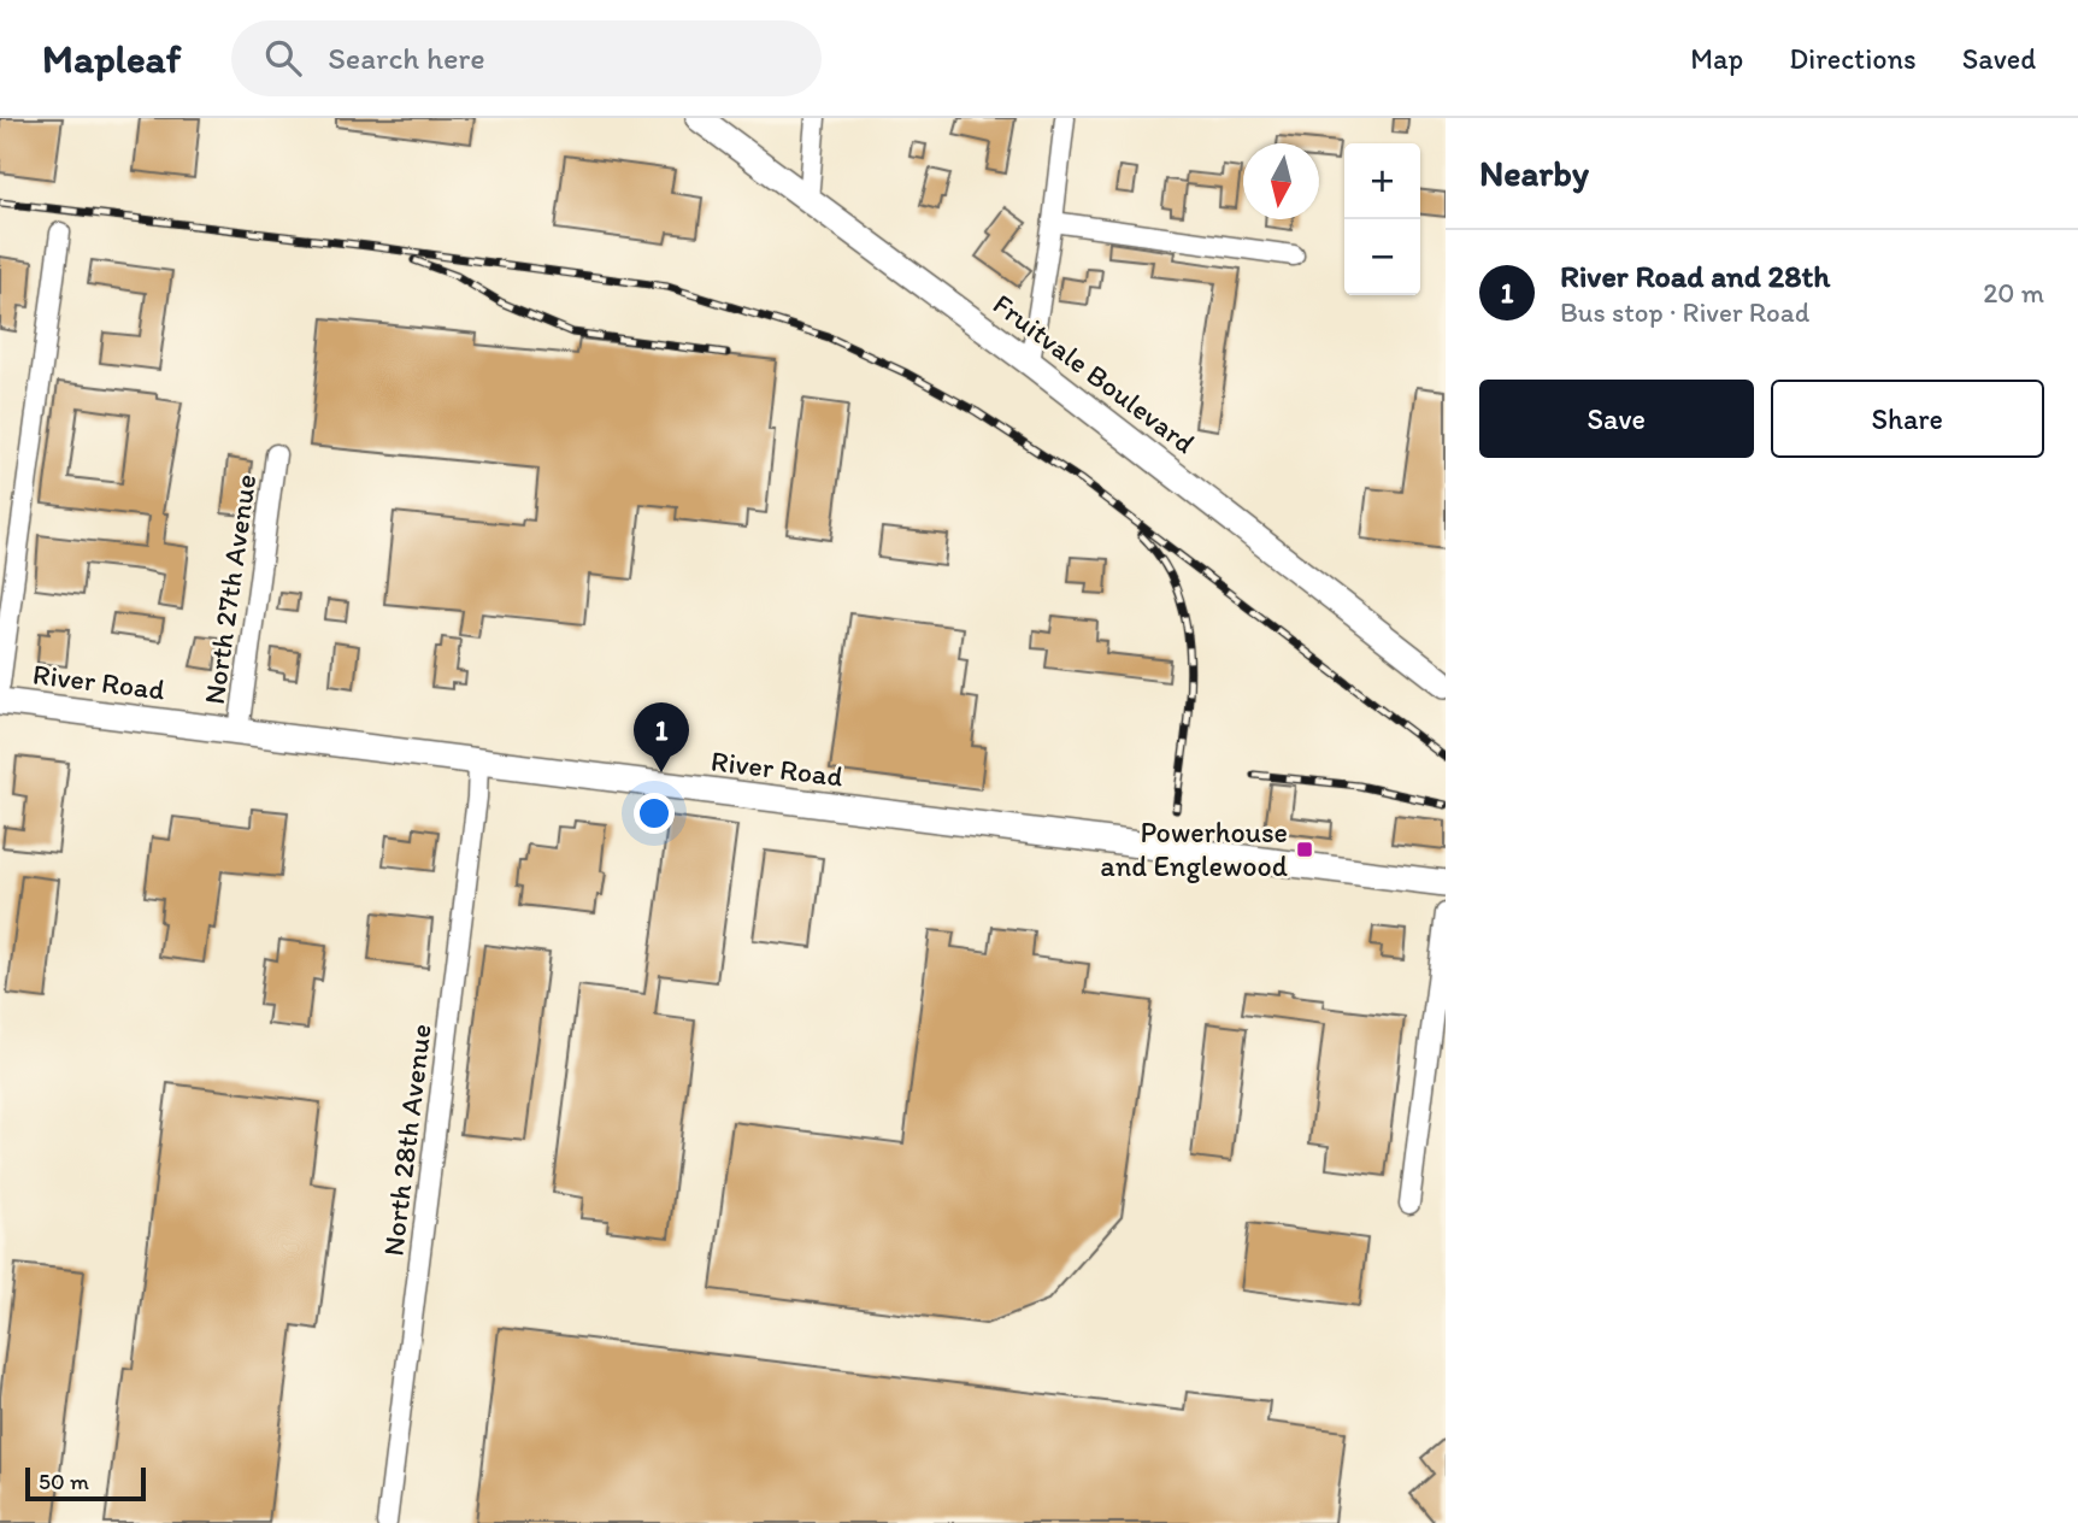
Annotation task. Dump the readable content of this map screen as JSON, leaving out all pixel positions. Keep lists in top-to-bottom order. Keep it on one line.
{"streets":{"street":["Fruitvale Boulevard","North 27th Avenue","River Road","North 28th Avenue"]},"crossings":[["North 27th Avenue","River Road"],["River Road","North 28th Avenue"]],"places":{"transit":["Powerhouse and Englewood"]},"scale_bar":"50 m","north":"bottom","page":{"header":"Mapleaf","search":"Search here","nav":["Map","Directions","Saved"],"heading":"Nearby","map_buttons":["+","−"],"list":[{"mark":"1","name":"River Road and 28th","note":"Bus stop · River Road","value":"20 m"}],"buttons":["Save","Share"],"pins":"1","scale":"50 m"}}
